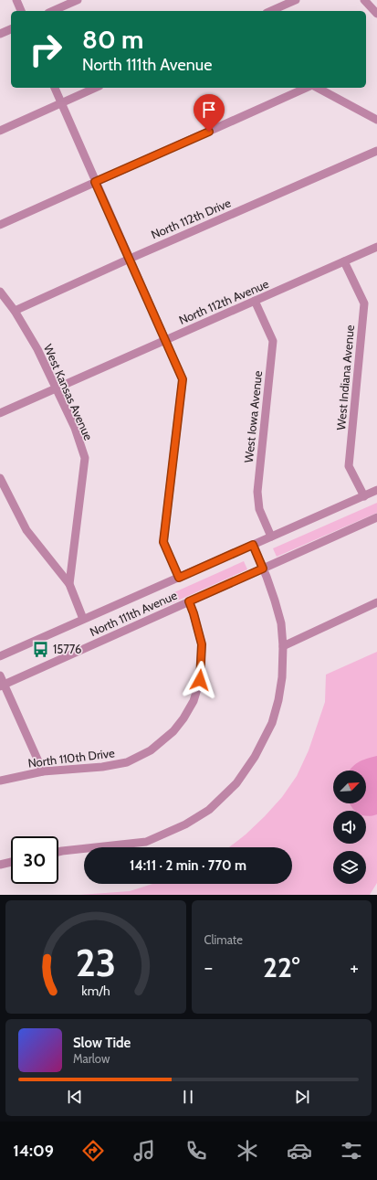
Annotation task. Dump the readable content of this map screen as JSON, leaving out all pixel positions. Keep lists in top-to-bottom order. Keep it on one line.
{"streets":{"street":["North 112th Drive","North 112th Avenue","West Indiana Avenue","West Kansas Avenue","West Iowa Avenue","North 111th Avenue","North 110th Drive"]},"crossings":[["North 112th Drive","West Kansas Avenue"],["North 112th Avenue","West Indiana Avenue"],["North 112th Avenue","West Kansas Avenue"],["North 112th Avenue","West Iowa Avenue"],["West Indiana Avenue","North 111th Avenue"],["West Kansas Avenue","North 111th Avenue"],["West Iowa Avenue","North 111th Avenue"],["North 111th Avenue","North 110th Drive"]],"places":{"bus stop":["15776"]},"north":"top right","page":{"turn":["80 m","North 111th Avenue"],"limit":"30","trip":"14:11 · 2 min · 770 m","tile":"Climate","heat":["−","22°","+"],"song":["Slow Tide","Marlow"],"tabs":"14:09","gauge":["23","km/h"]}}
